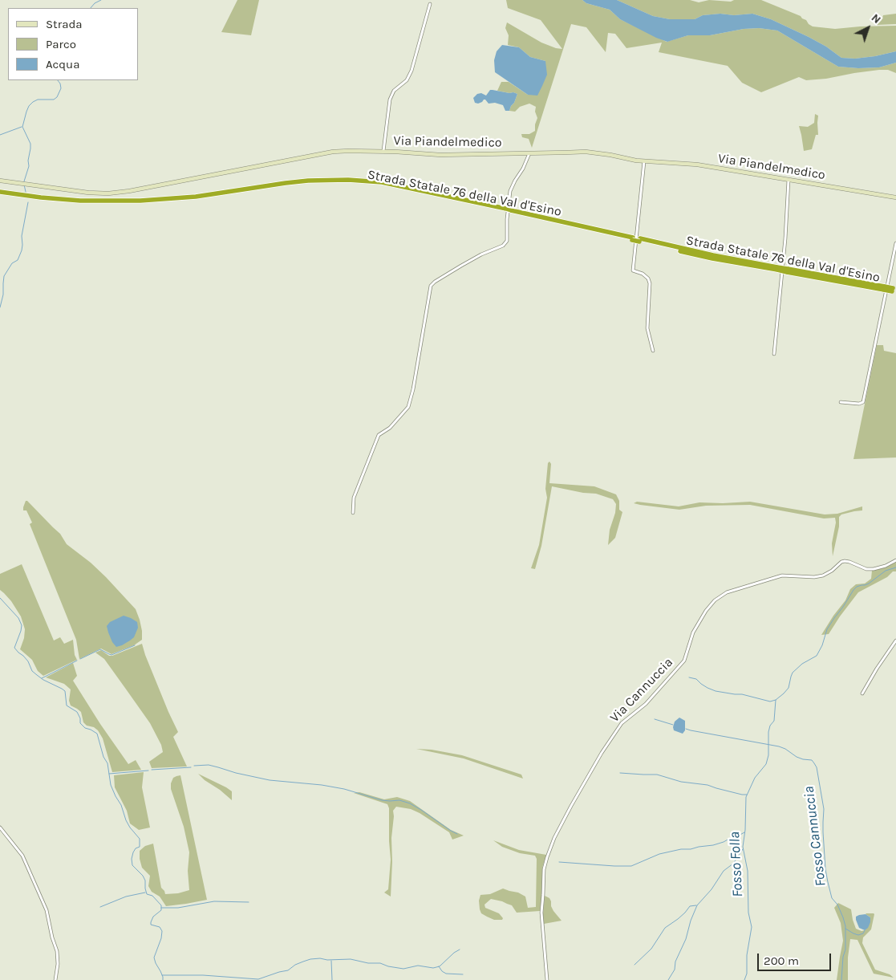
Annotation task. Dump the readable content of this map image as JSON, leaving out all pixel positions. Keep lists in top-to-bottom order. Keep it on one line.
{"streets":{"highway":["Strada Statale 76 della Val d'Esino"],"main road":["Via Piandelmedico"],"street":["Via Cannuccia"]},"water":["Fosso Cannuccia","Fosso Folla"],"legend":["Strada","Parco","Acqua"],"scale_bar":"200 m","north":"top right"}
